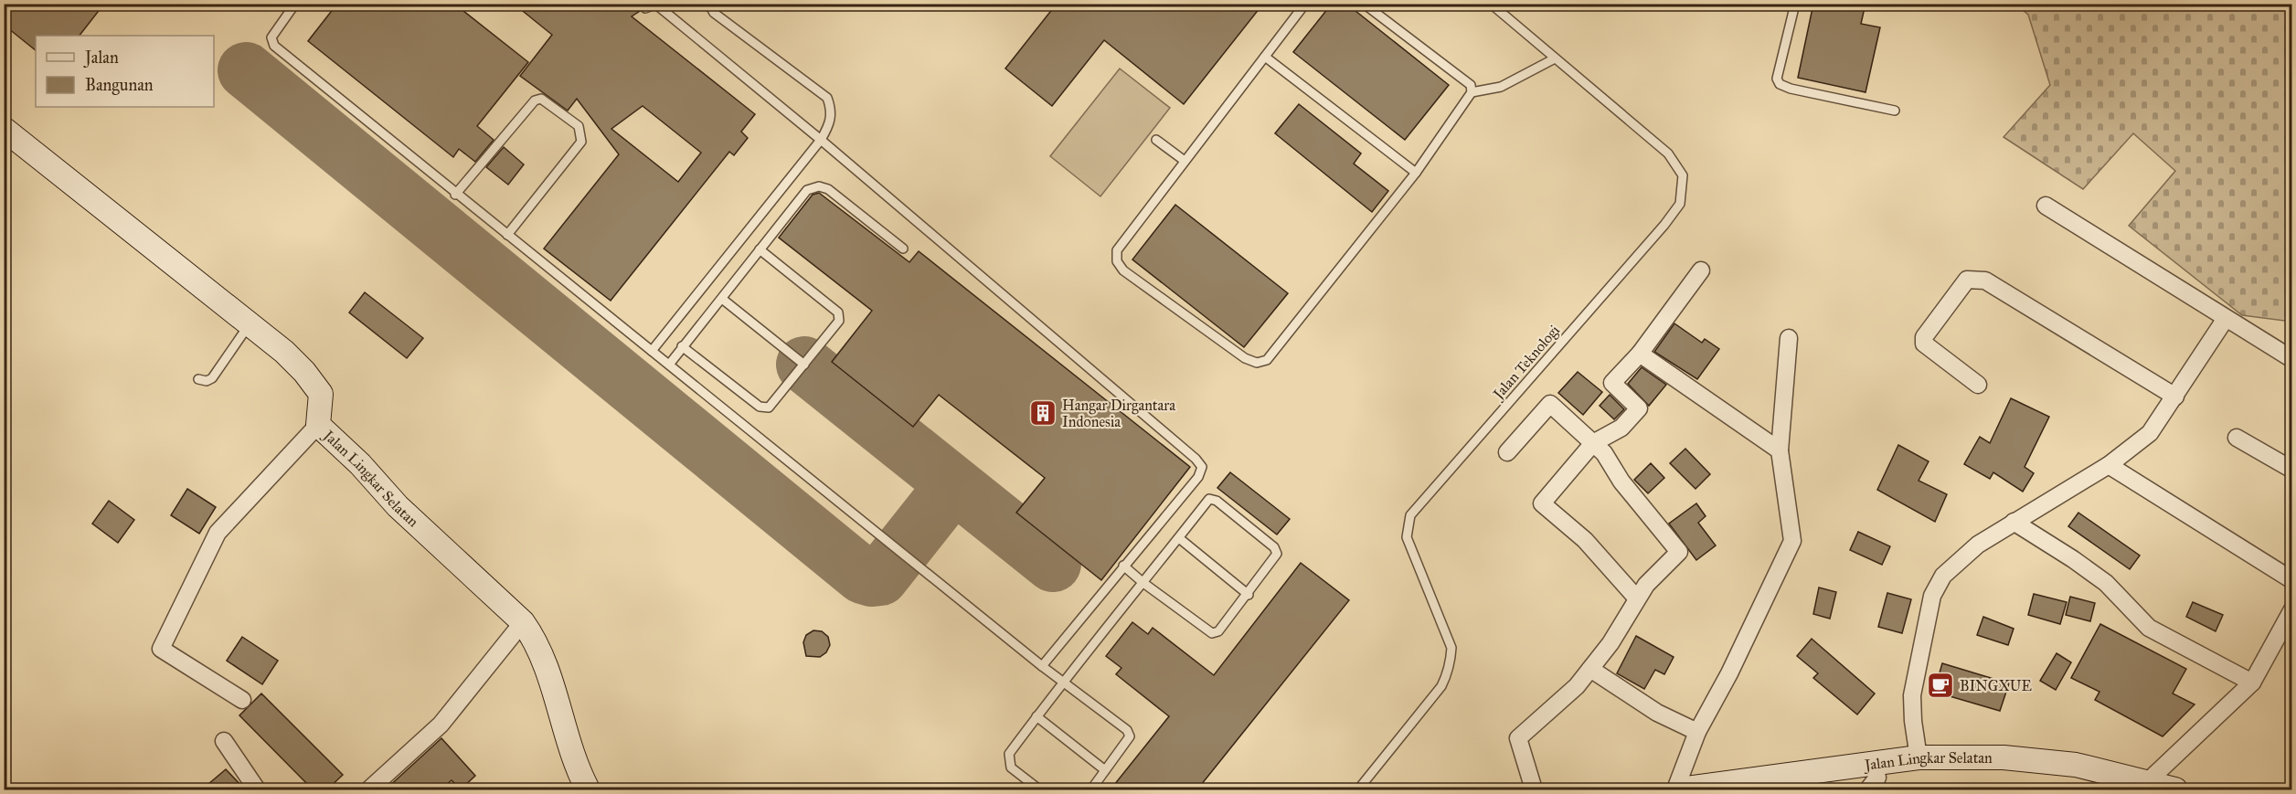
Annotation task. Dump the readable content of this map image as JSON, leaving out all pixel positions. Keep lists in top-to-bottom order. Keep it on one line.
{"streets":{"main road":["Jalan Lingkar Selatan"],"lane":["Jalan Teknologi"]},"places":{"building":["Hangar Dirgantara Indonesia"],"cafe":["BINGXUE"]},"legend":["Jalan","Bangunan"]}
